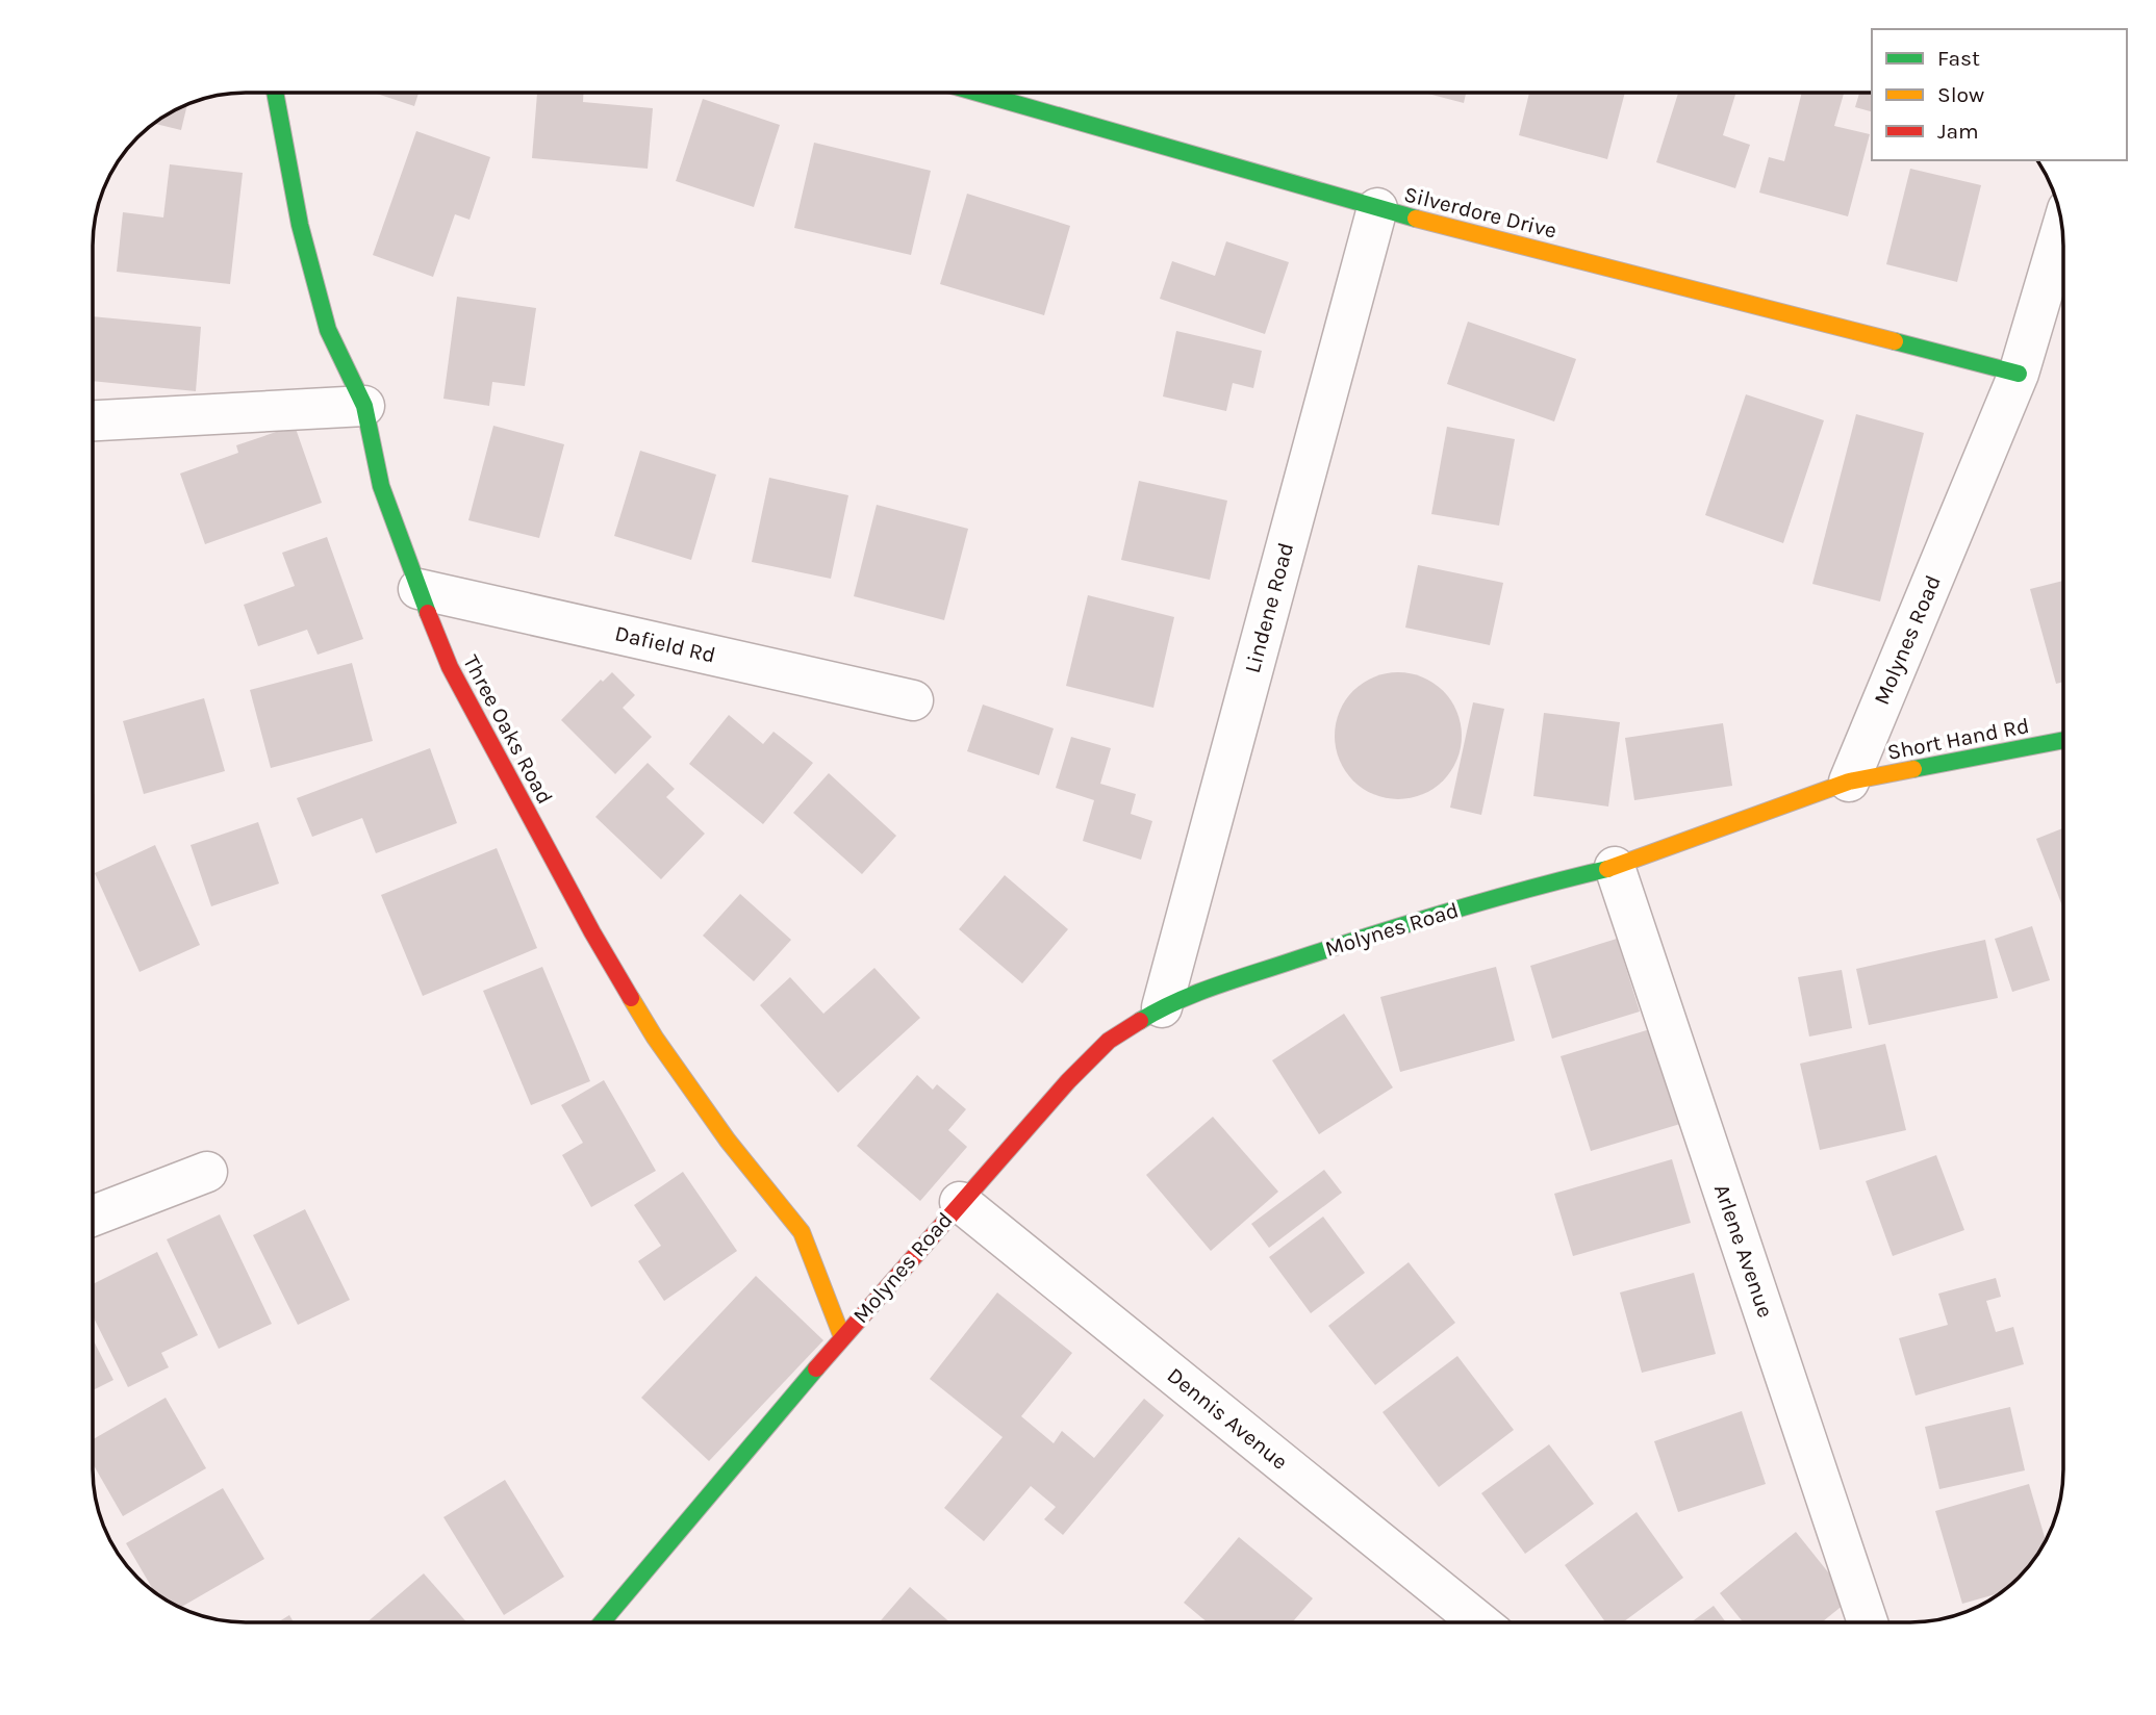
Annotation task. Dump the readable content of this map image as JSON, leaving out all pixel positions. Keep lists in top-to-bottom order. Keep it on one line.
{"streets":{"street":["Silverdore Drive","Lindene Road","Molynes Road","Dafield Rd","Three Oaks Road","Short Hand Rd","Arlene Avenue","Dennis Avenue"]},"crossings":[["Silverdore Drive","Lindene Road"],["Silverdore Drive","Molynes Road"],["Lindene Road","Molynes Road"],["Molynes Road","Three Oaks Road"],["Molynes Road","Short Hand Rd"],["Molynes Road","Arlene Avenue"],["Molynes Road","Dennis Avenue"],["Dafield Rd","Three Oaks Road"]],"legend":["Fast","Slow","Jam"]}
